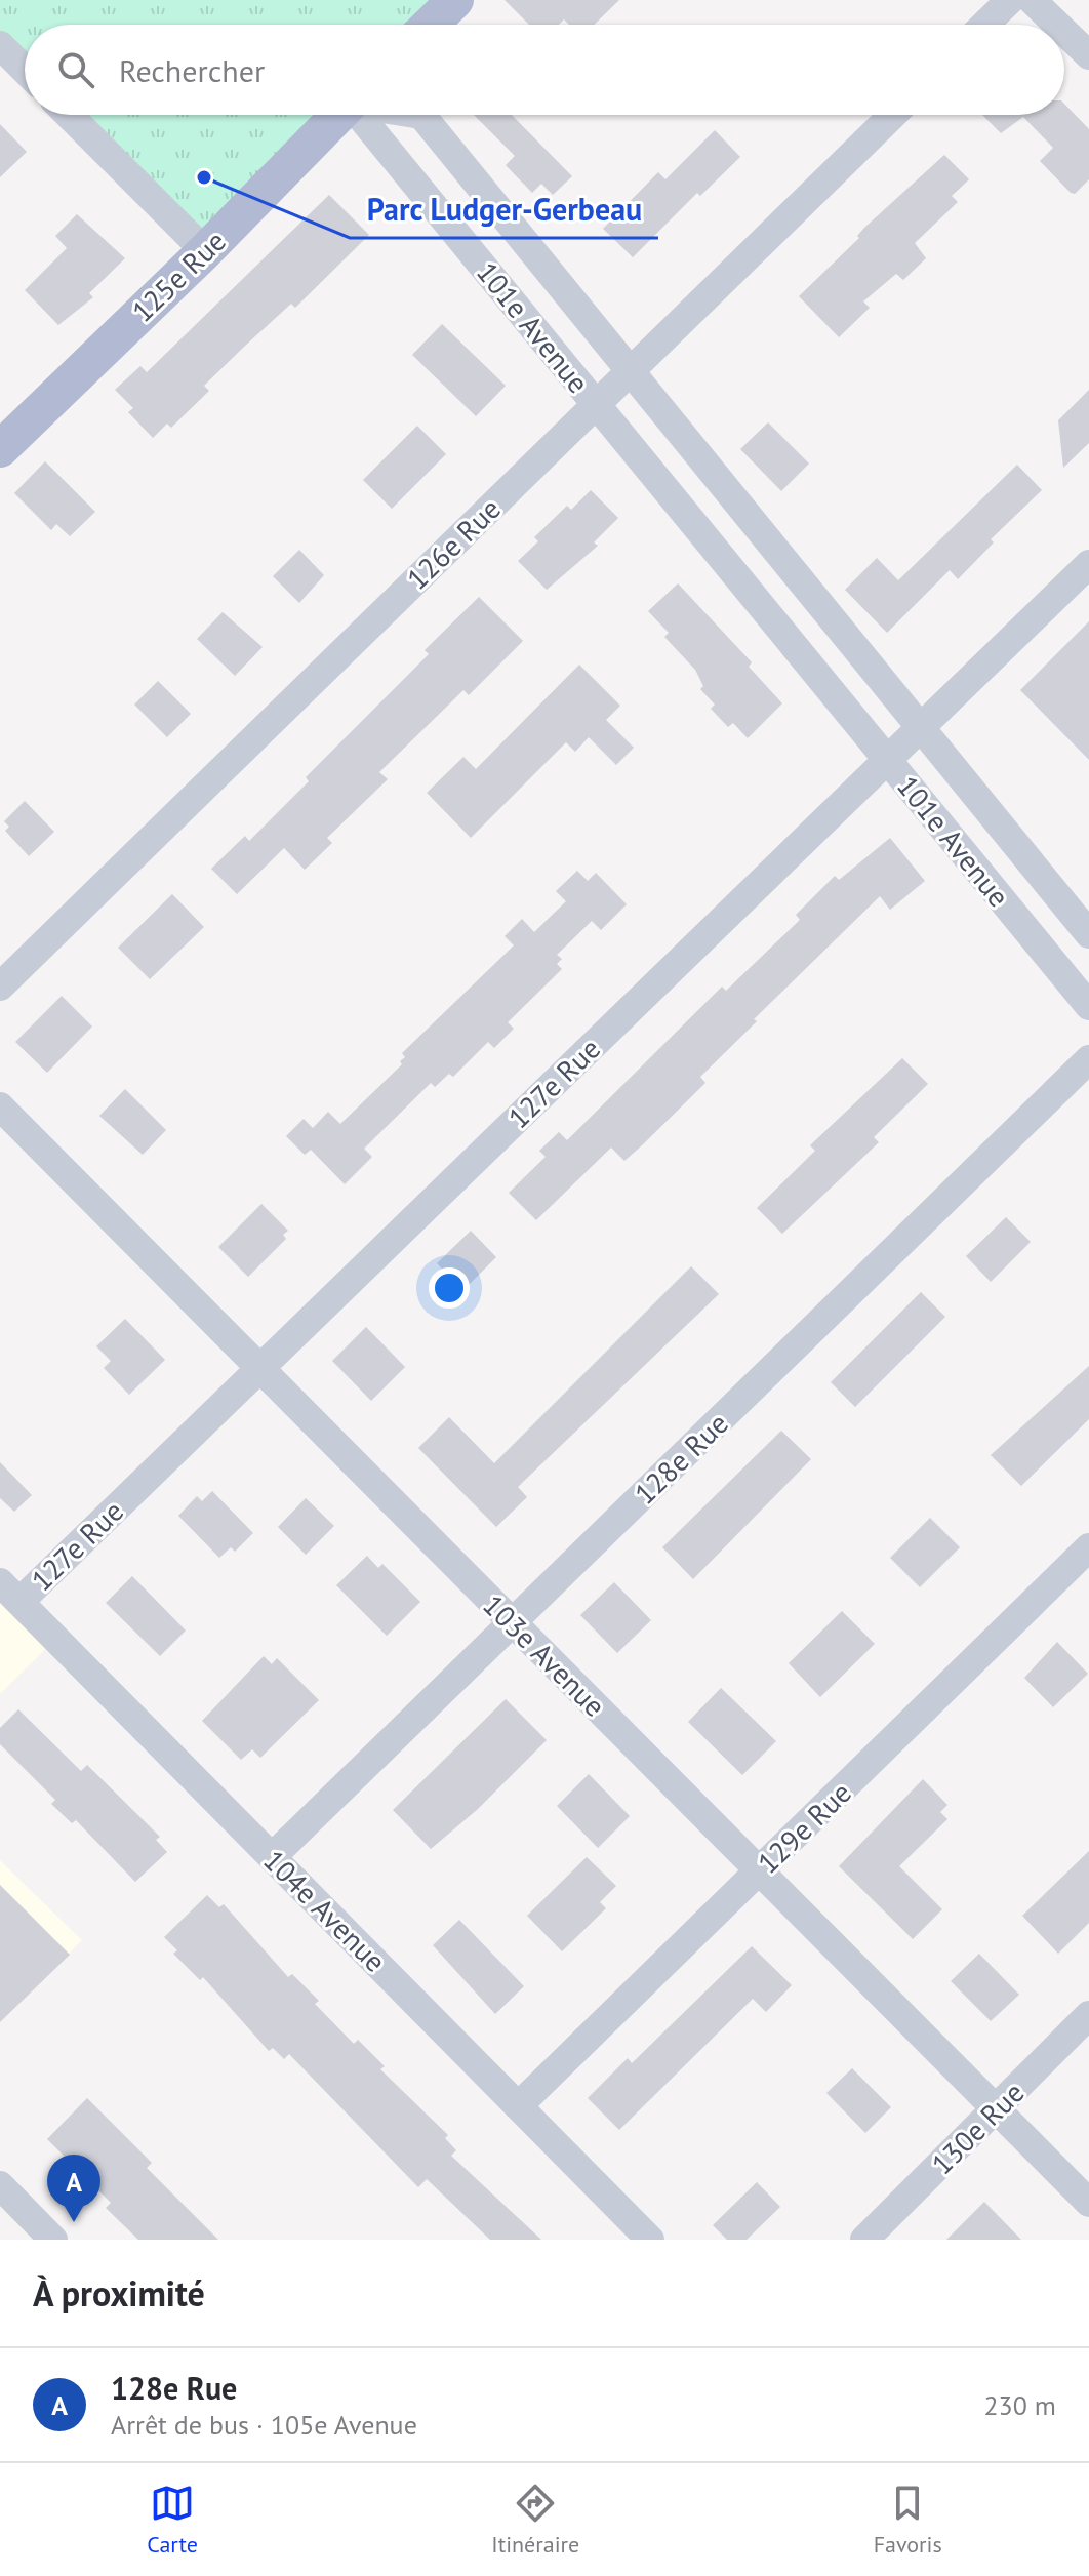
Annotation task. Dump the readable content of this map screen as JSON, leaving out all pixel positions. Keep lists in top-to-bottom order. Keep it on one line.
{"streets":{"main road":["125e Rue"],"street":["101e Avenue","126e Rue","127e Rue","128e Rue","103e Avenue","129e Rue","104e Avenue","130e Rue"]},"crossings":[["101e Avenue","126e Rue"],["101e Avenue","127e Rue"],["127e Rue","103e Avenue"],["127e Rue","104e Avenue"],["128e Rue","103e Avenue"],["128e Rue","104e Avenue"],["103e Avenue","129e Rue"],["103e Avenue","130e Rue"],["129e Rue","104e Avenue"]],"places":["Parc Ludger-Gerbeau"],"page":{"search":"Rechercher","pins":"A","heading":"À proximité","list":[{"mark":"A","name":"128e Rue","note":"Arrêt de bus · 105e Avenue","value":"230 m"}],"nav":["Carte","Itinéraire","Favoris"]}}
